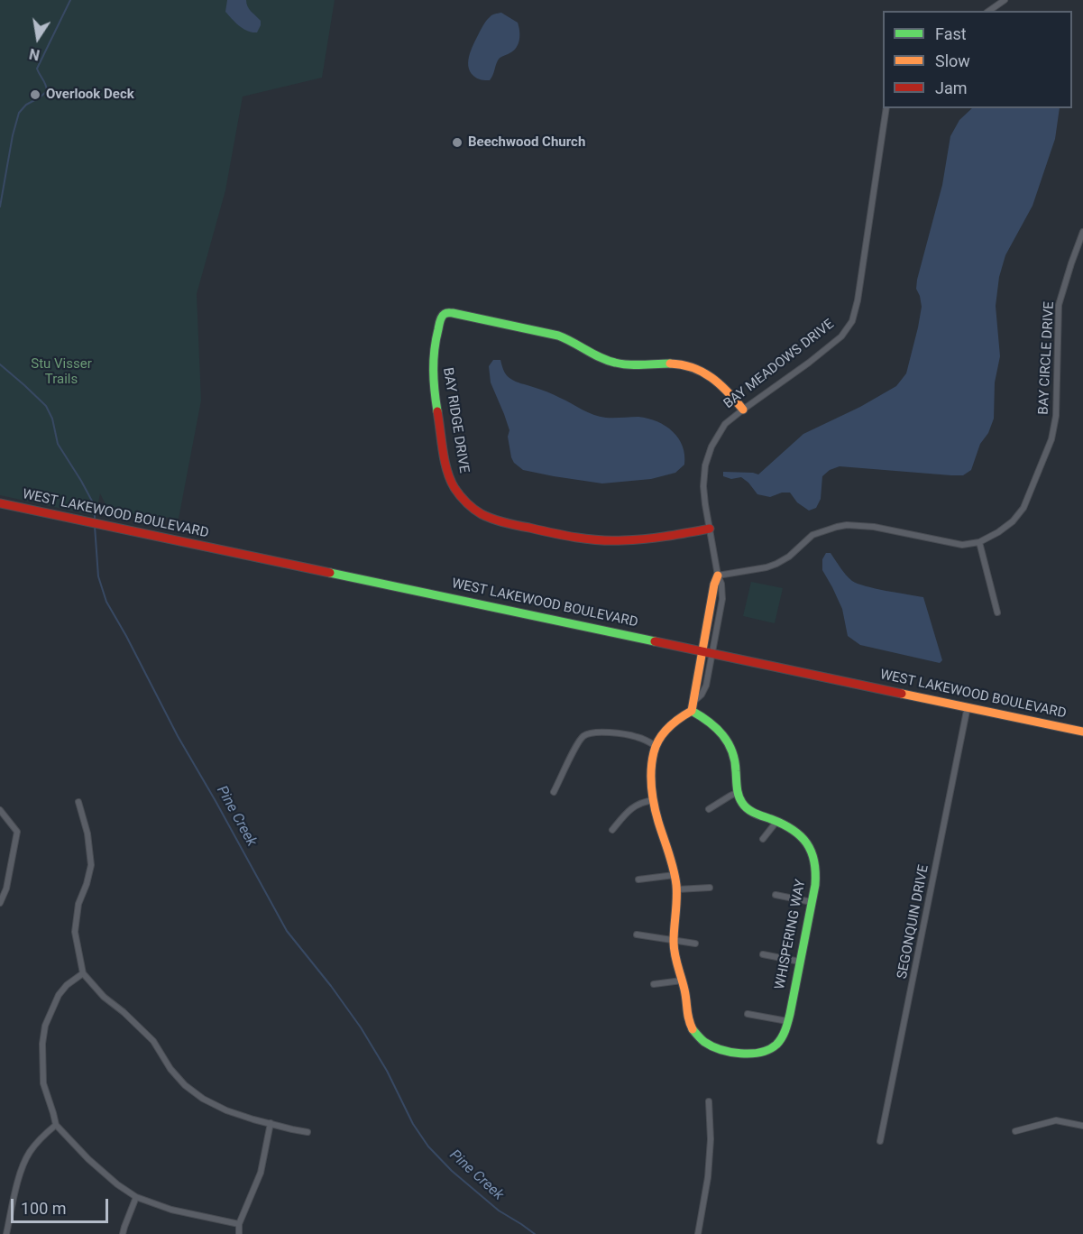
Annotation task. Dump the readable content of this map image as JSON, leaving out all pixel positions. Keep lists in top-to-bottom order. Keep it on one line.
{"streets":{"street":["BAY CIRCLE DRIVE","BAY MEADOWS DRIVE","BAY RIDGE DRIVE","WEST LAKEWOOD BOULEVARD","SEGONQUIN DRIVE","WHISPERING WAY"]},"crossings":[["BAY MEADOWS DRIVE","BAY RIDGE DRIVE"],["BAY MEADOWS DRIVE","WEST LAKEWOOD BOULEVARD"],["WEST LAKEWOOD BOULEVARD","SEGONQUIN DRIVE"]],"water":["Pine Creek"],"parks":["Stu Visser Trails"],"places":["Overlook Deck","Beechwood Church"],"legend":["Fast","Slow","Jam"],"scale_bar":"100 m","north":"bottom"}
